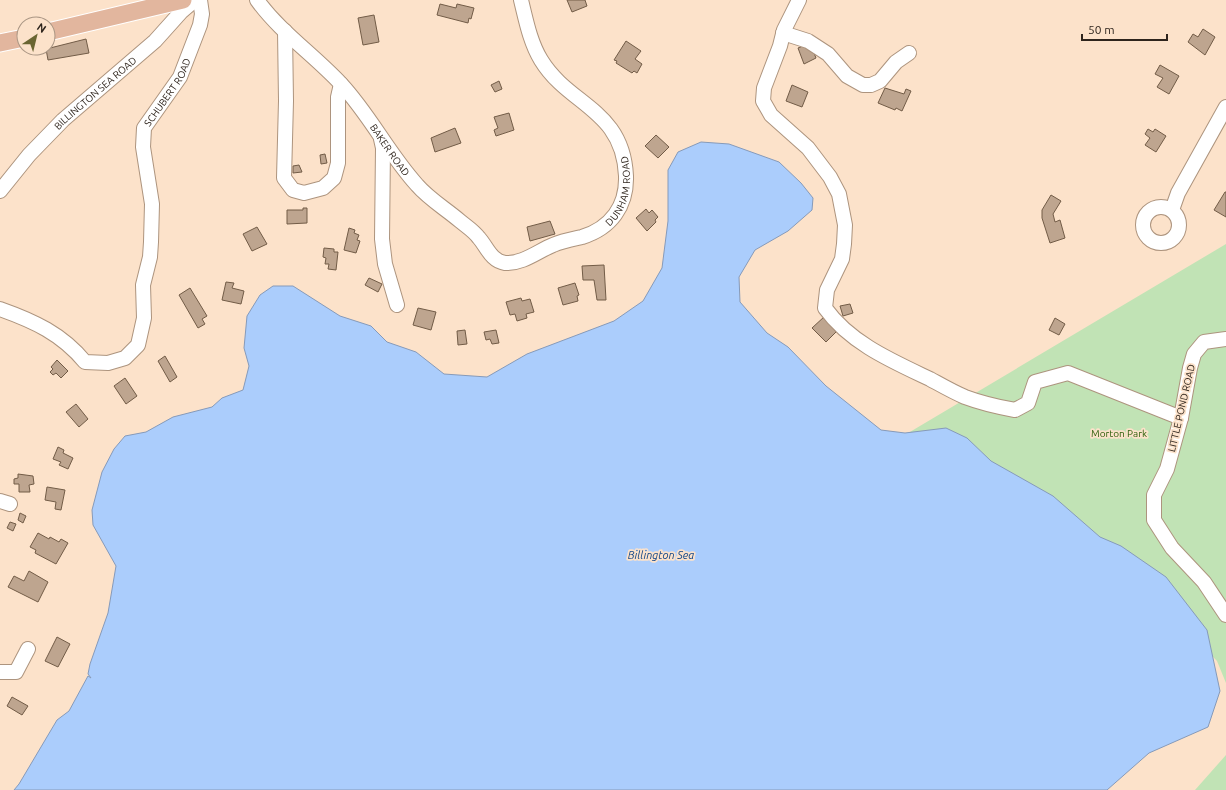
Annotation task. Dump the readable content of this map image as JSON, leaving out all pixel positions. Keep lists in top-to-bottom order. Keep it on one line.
{"streets":{"street":["SCHUBERT ROAD","BILLINGTON SEA ROAD","BAKER ROAD","DUNHAM ROAD","LITTLE POND ROAD"]},"crossings":[["BAKER ROAD","DUNHAM ROAD"]],"water":["Billington Sea"],"parks":["Morton Park"],"scale_bar":"50 m","north":"top right"}
